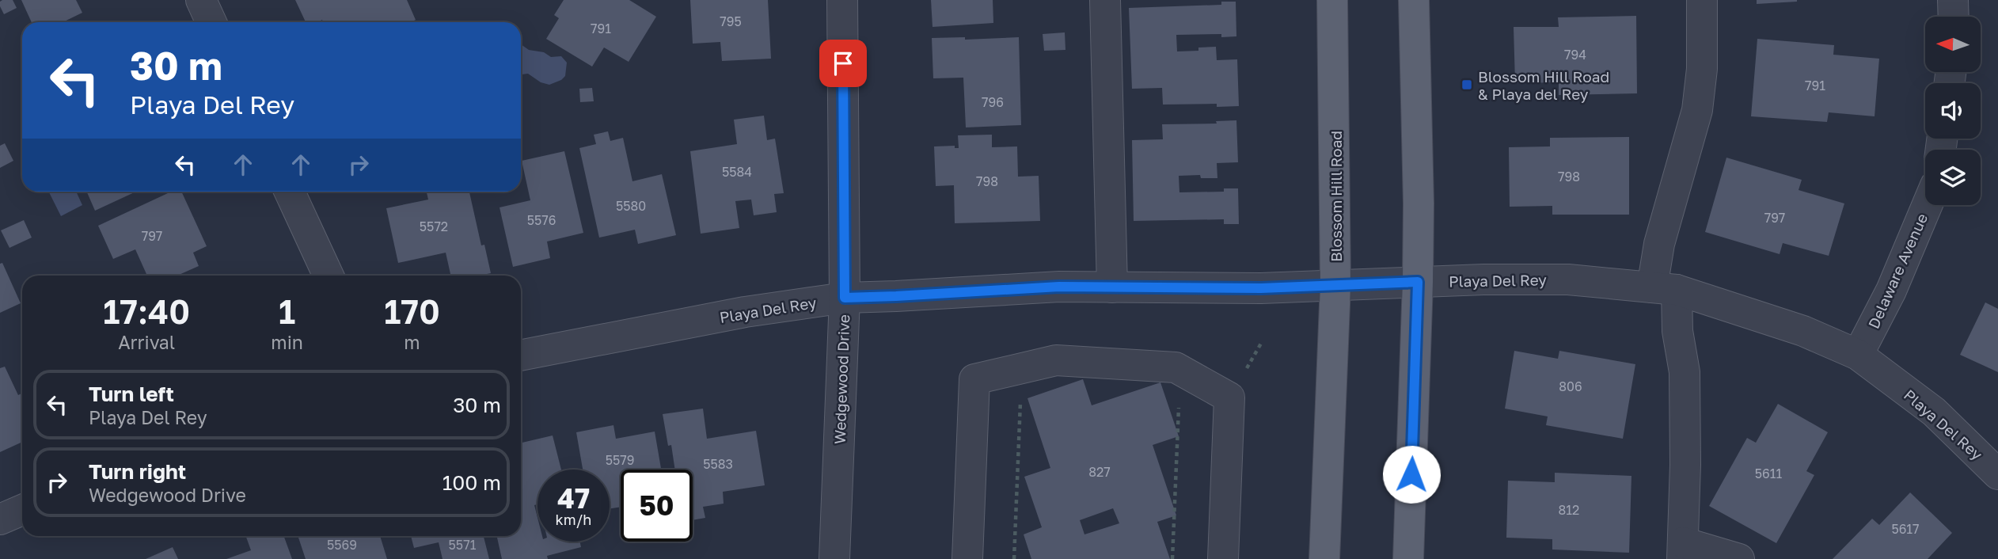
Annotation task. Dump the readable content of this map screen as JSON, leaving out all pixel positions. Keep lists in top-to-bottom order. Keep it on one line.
{"streets":{"main road":["Blossom Hill Road"],"street":["Delaware Avenue","Playa Del Rey","Wedgewood Drive"]},"crossings":[["Blossom Hill Road","Playa Del Rey"],["Delaware Avenue","Playa Del Rey"],["Playa Del Rey","Wedgewood Drive"]],"places":{"transit":["Blossom Hill Road & Playa del Rey"]},"house_numbers":["795","791","794","791","796","5584","798","798","5580","797","5576","5572","797","806","5579","5583","827","5611","812","5617","5569","5571"],"north":"left","page":{"turn":["30 m","Playa Del Rey"],"eta":["17:40","Arrival","1","min","170","m"],"list":[{"name":"Turn left","note":"Playa Del Rey","value":"30 m"},{"name":"Turn right","note":"Wedgewood Drive","value":"100 m"}],"speed":"47 km/h","limit":"50"}}
